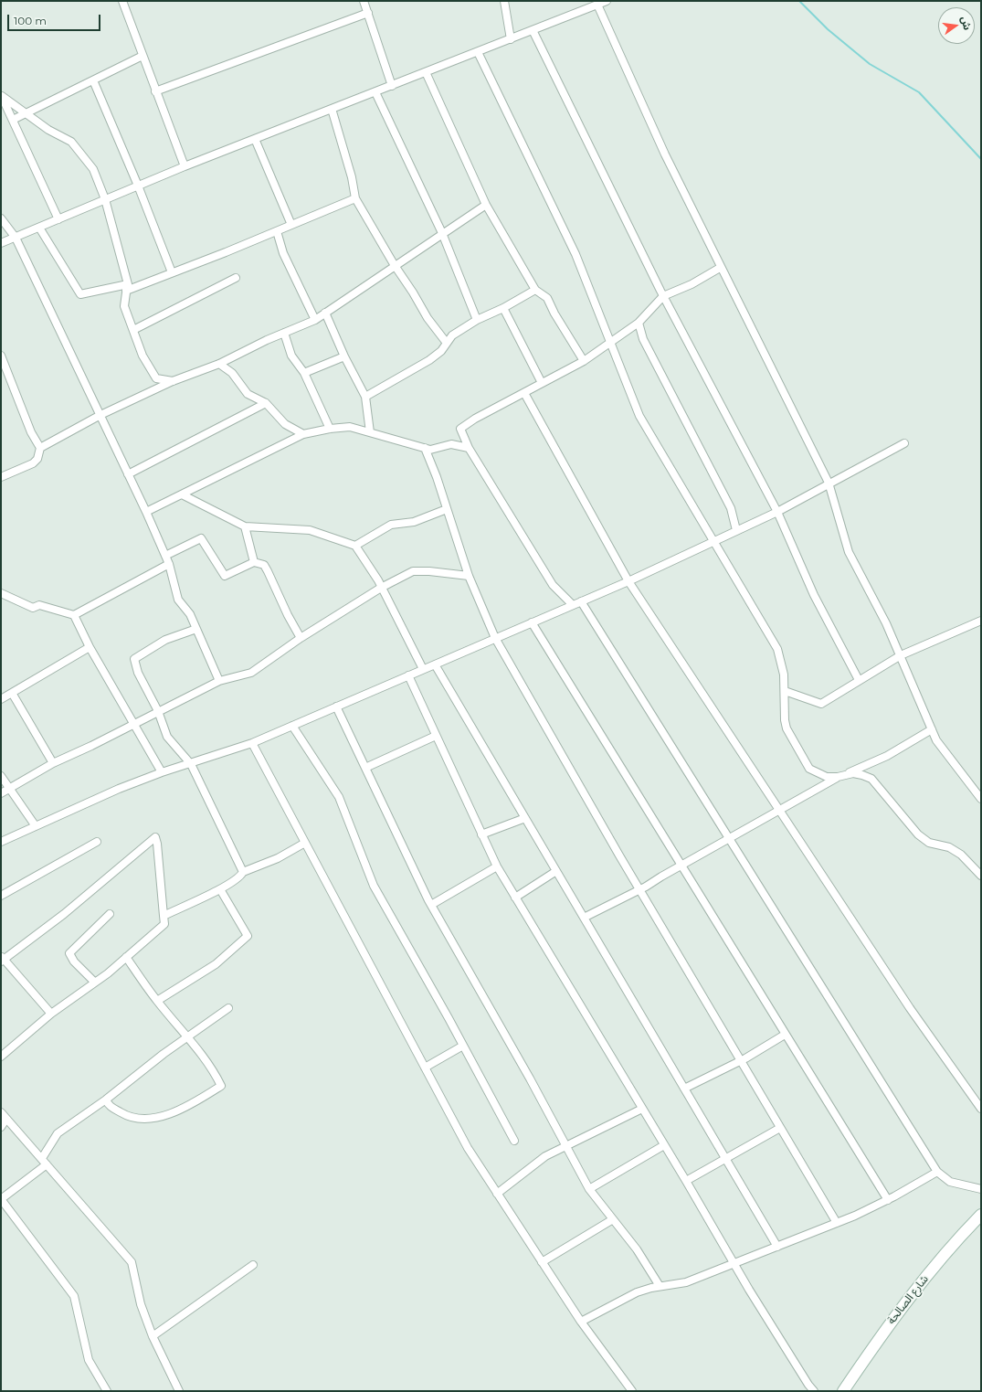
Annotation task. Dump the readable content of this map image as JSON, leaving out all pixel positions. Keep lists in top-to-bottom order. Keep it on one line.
{"streets":{"main road":["شارع الصالحة"]},"scale_bar":"100 m","north":"right"}
